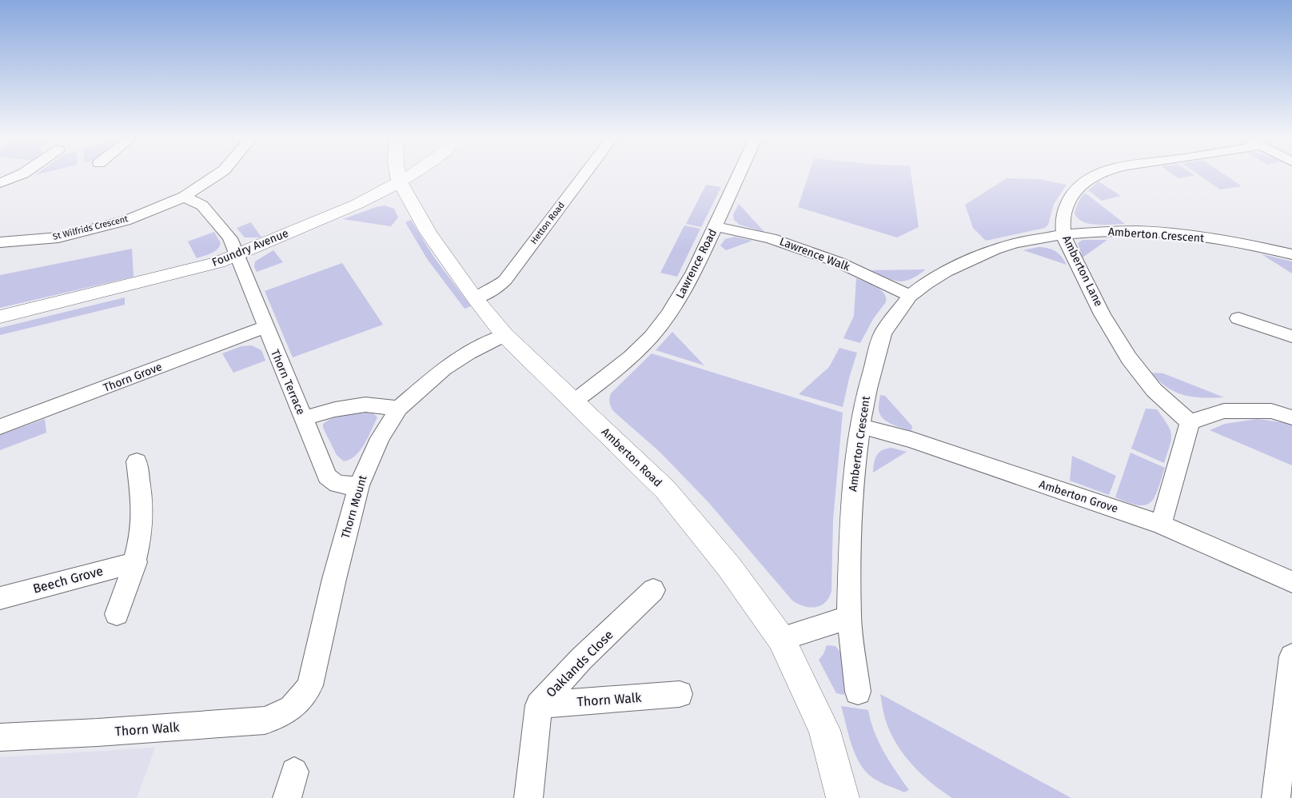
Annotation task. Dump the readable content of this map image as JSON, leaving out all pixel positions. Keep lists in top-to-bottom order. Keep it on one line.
{"streets":{"street":["Hetton Road","St Wilfrids Crescent","Amberton Crescent","Foundry Avenue","Lawrence Walk","Lawrence Road","Amberton Lane","Thorn Grove","Thorn Terrace","Amberton Road","Amberton Grove","Thorn Mount","Beech Grove","Oaklands Close","Thorn Walk"]},"crossings":[["Hetton Road","Amberton Road"],["St Wilfrids Crescent","Thorn Terrace"],["Amberton Crescent","Lawrence Walk"],["Amberton Crescent","Amberton Lane"],["Amberton Crescent","Amberton Grove"],["Foundry Avenue","Thorn Terrace"],["Foundry Avenue","Amberton Road"],["Lawrence Walk","Lawrence Road"],["Lawrence Road","Amberton Road"],["Thorn Grove","Thorn Terrace"],["Thorn Terrace","Thorn Mount"],["Amberton Road","Thorn Mount"],["Thorn Mount","Thorn Walk"],["Oaklands Close","Thorn Walk"]]}
